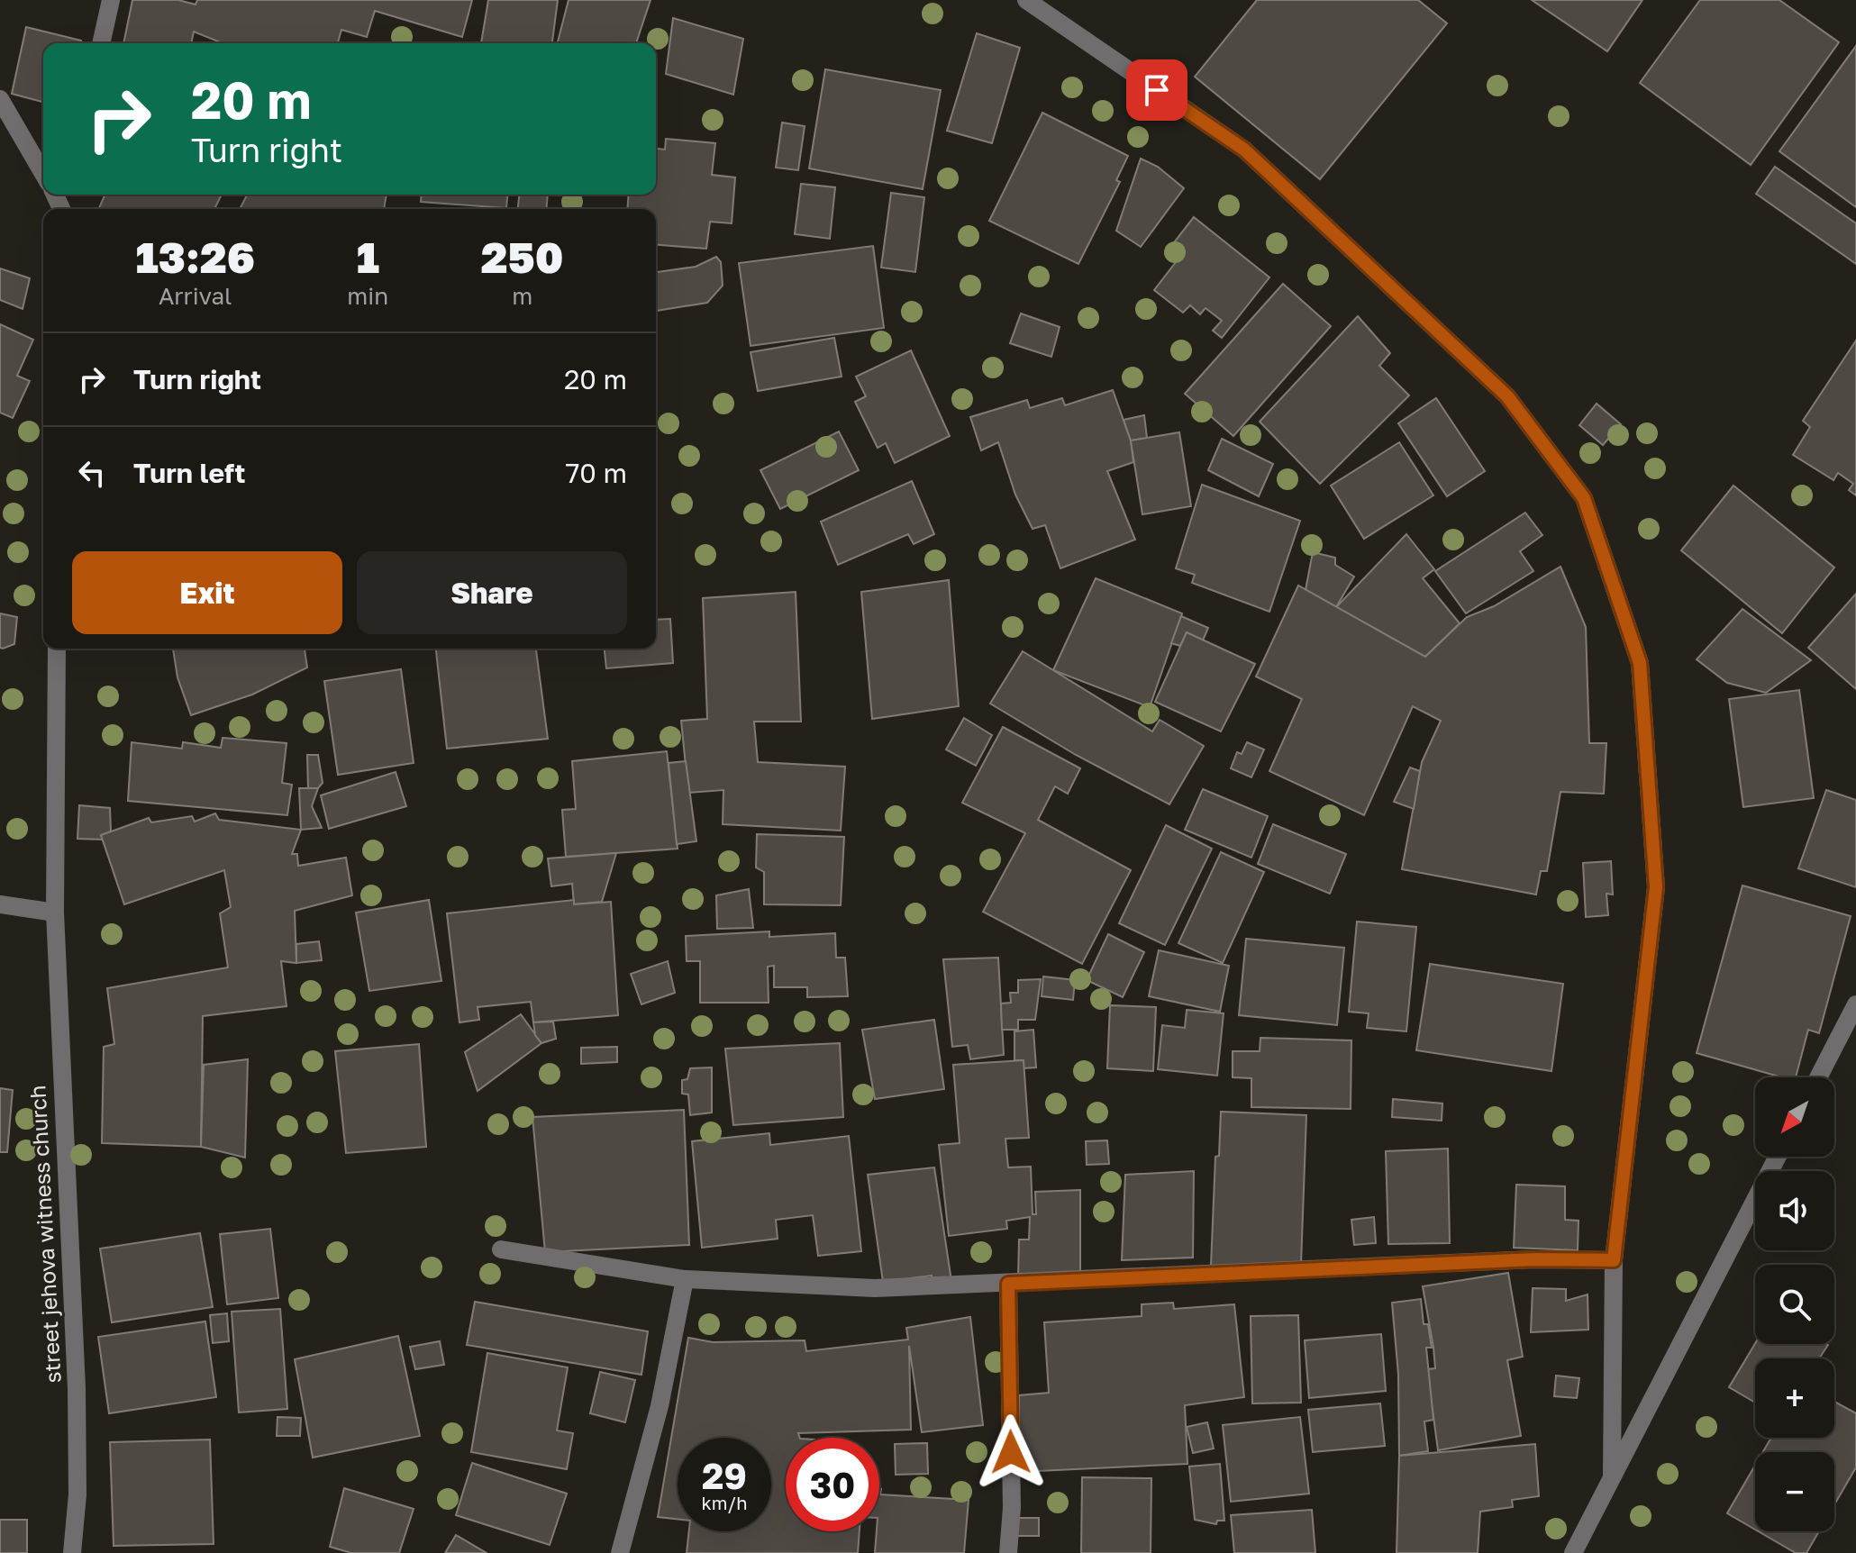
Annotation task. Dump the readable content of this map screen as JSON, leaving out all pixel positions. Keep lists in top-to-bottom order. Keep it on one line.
{"streets":{"street":["street jehova witness church"]},"north":"bottom left","page":{"turn":["20 m","Turn right"],"eta":["13:26","Arrival","1","min","250","m"],"list":[{"name":"Turn right","value":"20 m"},{"name":"Turn left","value":"70 m"}],"buttons":["Exit","Share"],"map_buttons":["+","−"],"speed":"29 km/h","limit":"30"}}
